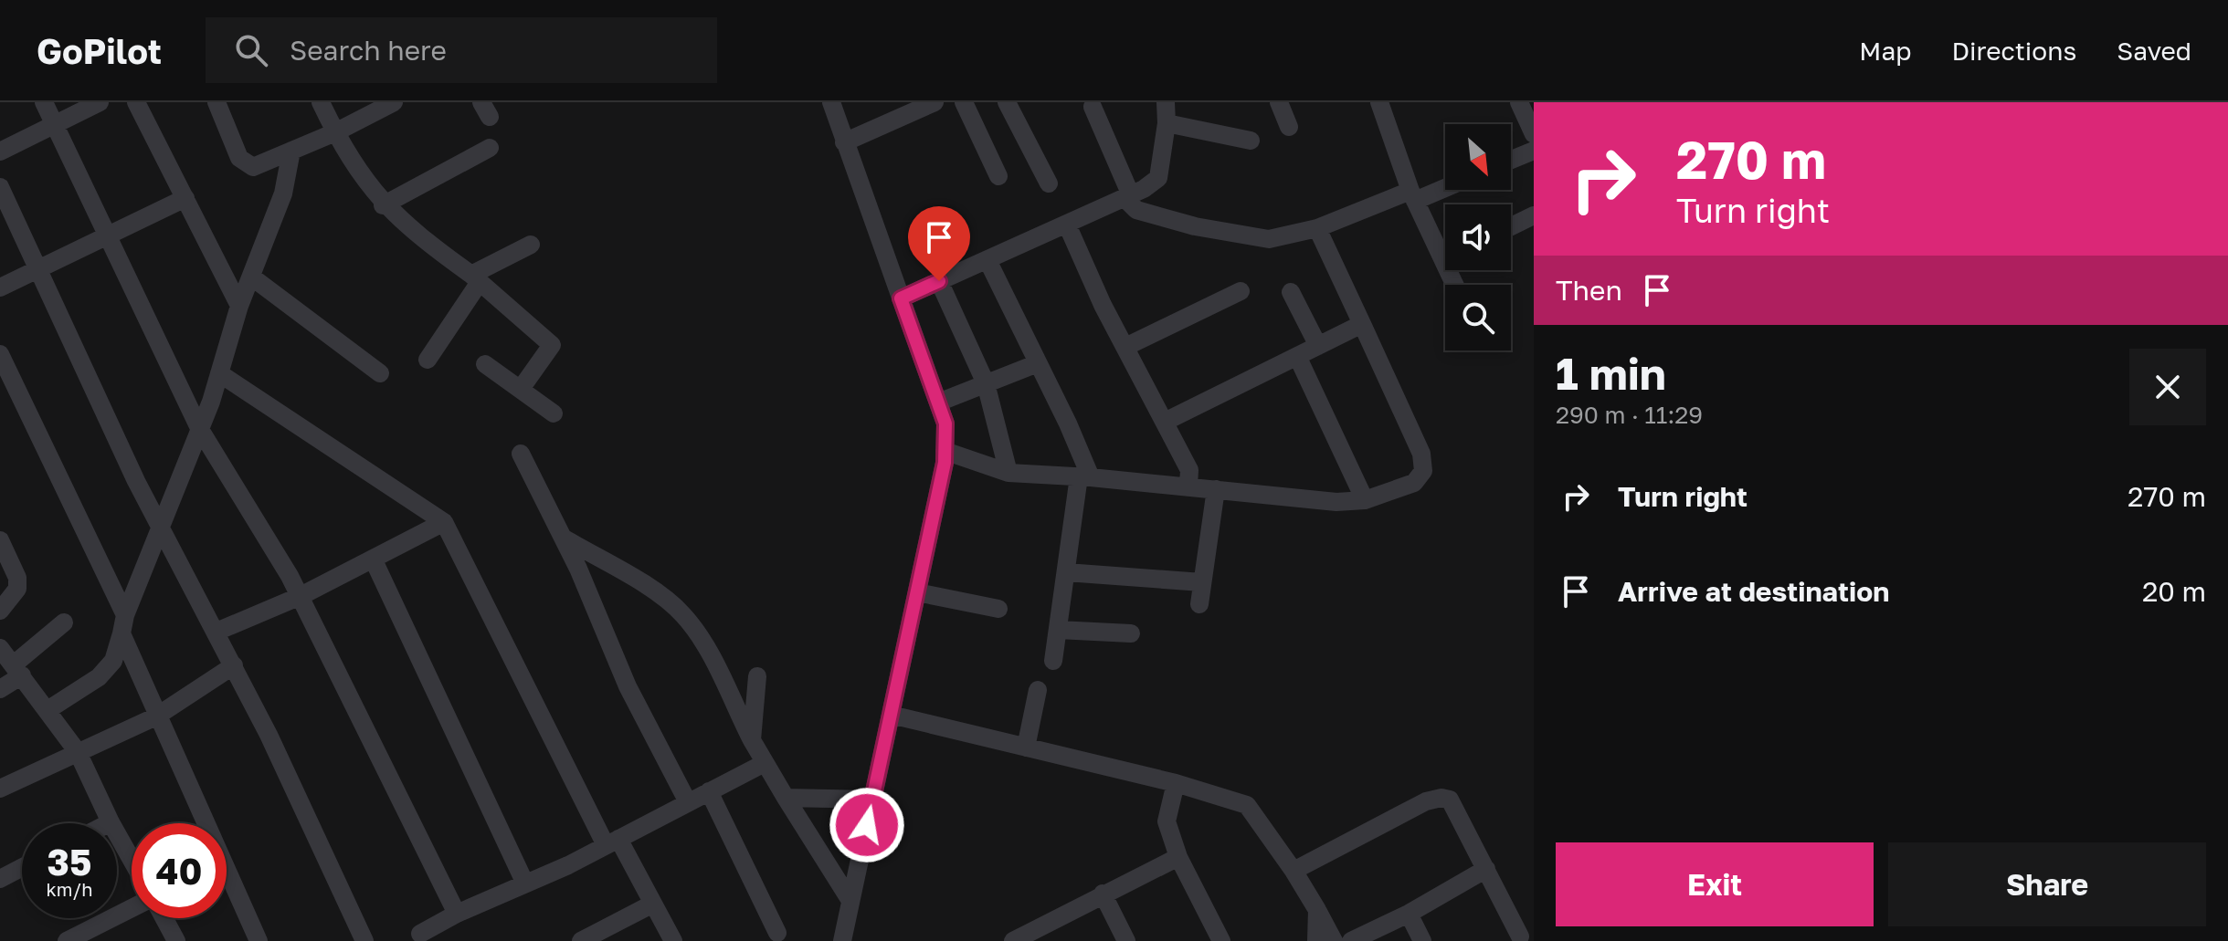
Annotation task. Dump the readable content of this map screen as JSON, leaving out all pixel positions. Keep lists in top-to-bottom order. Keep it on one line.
{"north":"bottom right","page":{"header":"GoPilot","search":"Search here","nav":["Map","Directions","Saved"],"turn":["270 m","Turn right"],"then":"Then","heading":["1 min","290 m · 11:29"],"list":[{"name":"Turn right","value":"270 m"},{"name":"Arrive at destination","value":"20 m"}],"speed":"35 km/h","limit":"40","buttons":["Exit","Share"]}}
